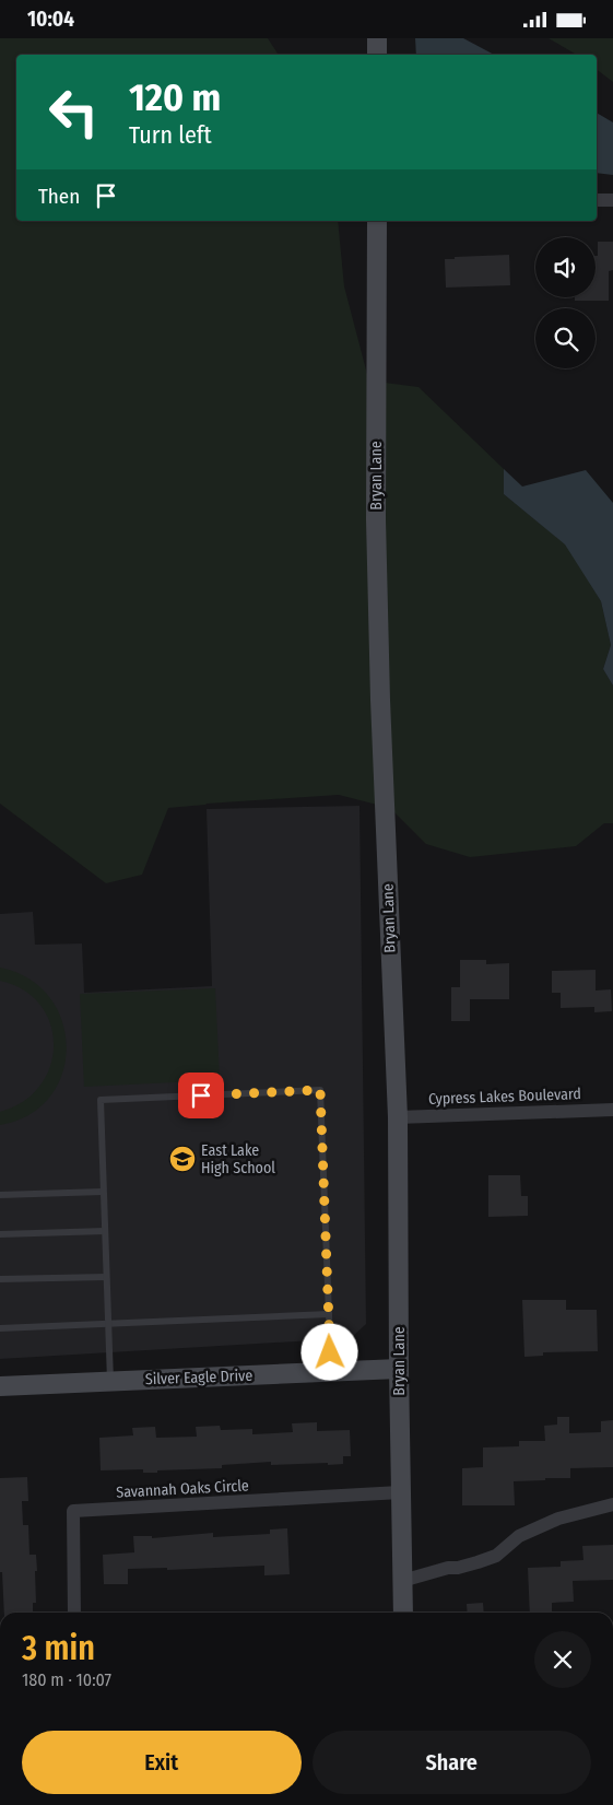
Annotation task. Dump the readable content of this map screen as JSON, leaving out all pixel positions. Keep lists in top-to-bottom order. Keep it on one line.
{"streets":{"street":["Bryan Lane","Cypress Lakes Boulevard","Silver Eagle Drive","Savannah Oaks Circle"]},"crossings":[["Bryan Lane","Cypress Lakes Boulevard"],["Bryan Lane","Silver Eagle Drive"],["Bryan Lane","Savannah Oaks Circle"]],"places":{"school or university":["East Lake High School"]},"page":{"status":"10:04","turn":["120 m","Turn left"],"then":"Then","heading":["3 min","180 m · 10:07"],"buttons":["Exit","Share"]}}
